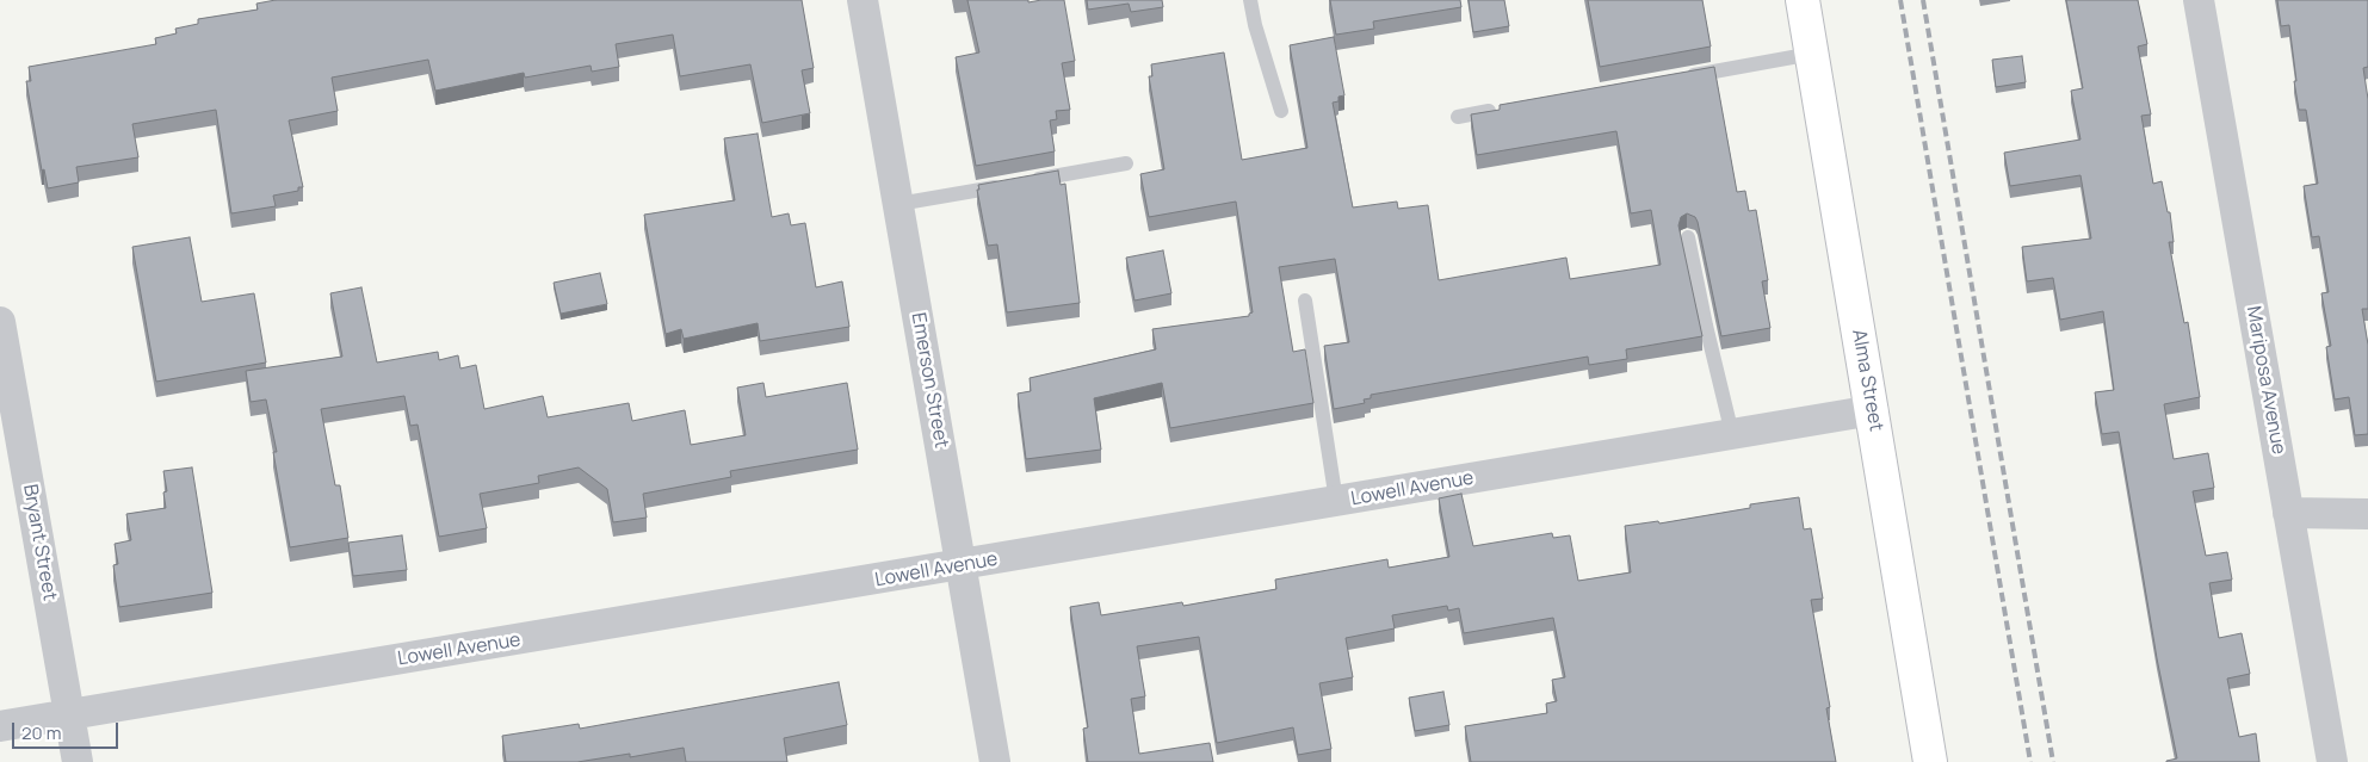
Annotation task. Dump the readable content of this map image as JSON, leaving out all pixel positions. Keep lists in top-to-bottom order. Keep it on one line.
{"streets":{"main road":["Alma Street"],"street":["Emerson Street","Mariposa Avenue","Lowell Avenue","Bryant Street"]},"crossings":[["Emerson Street","Lowell Avenue"],["Alma Street","Lowell Avenue"],["Lowell Avenue","Bryant Street"]],"scale_bar":"20 m"}
